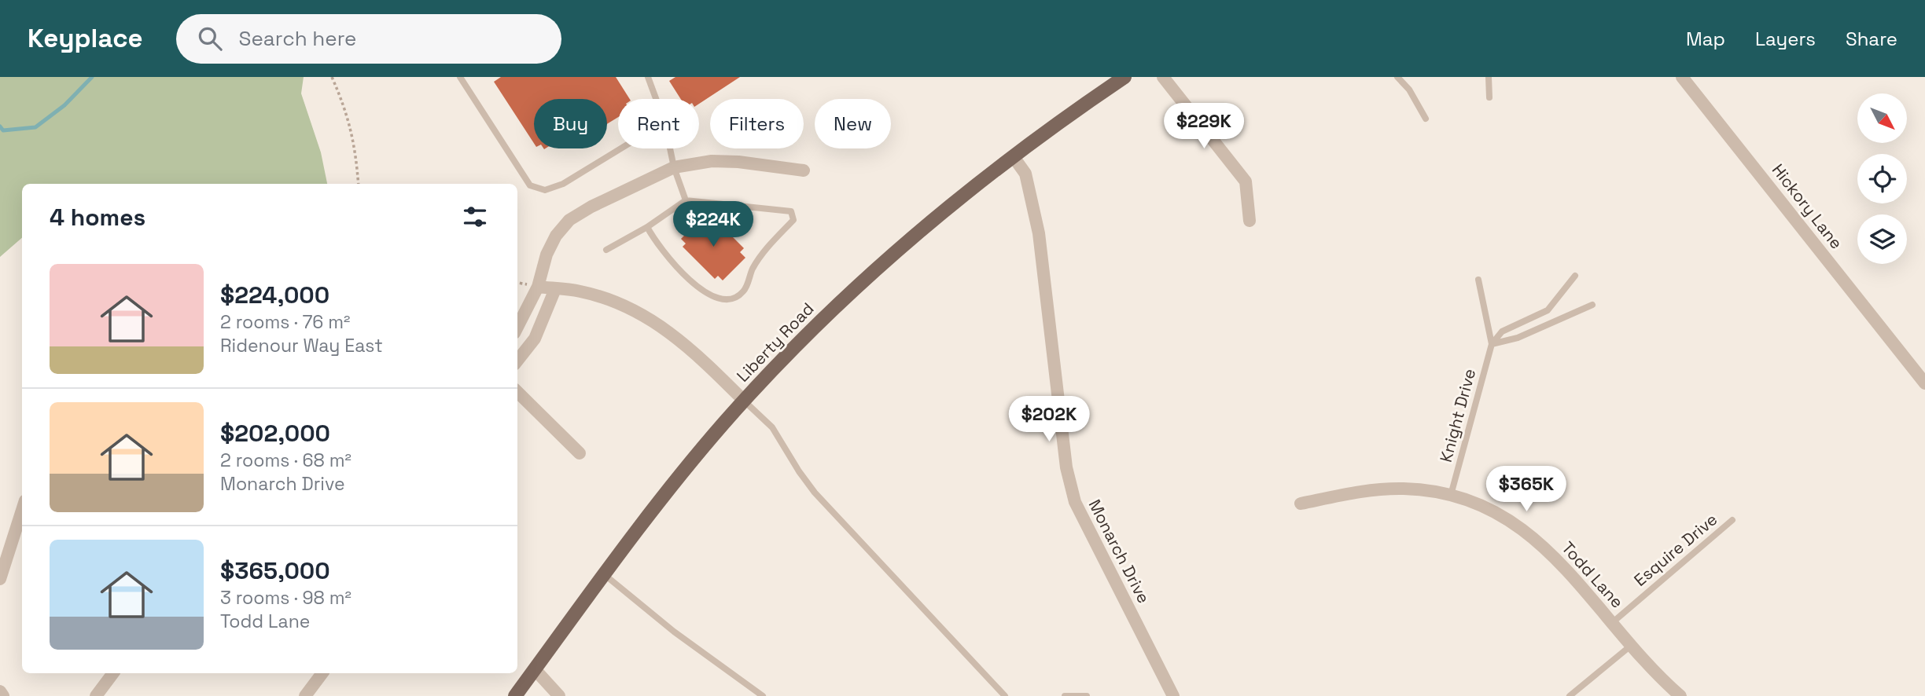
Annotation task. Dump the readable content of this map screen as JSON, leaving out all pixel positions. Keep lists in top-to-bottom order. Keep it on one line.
{"streets":{"main road":["Liberty Road"],"street":["Hickory Lane","Monarch Drive","Todd Lane"],"lane":["Knight Drive","Esquire Drive"]},"crossings":[["Liberty Road","Monarch Drive"],["Knight Drive","Todd Lane"],["Esquire Drive","Todd Lane"]],"north":"bottom right","page":{"header":"Keyplace","search":"Search here","nav":["Map","Layers","Share"],"chip":["Buy","Rent","Filters","New"],"price":["$229K","$224K","$202K","$365K"],"heading":"4 homes","list":[{"name":"$224,000","note":"2 rooms · 76 m² · Ridenour Way East"},{"name":"$202,000","note":"2 rooms · 68 m² · Monarch Drive"},{"name":"$365,000","note":"3 rooms · 98 m² · Todd Lane"}]}}
